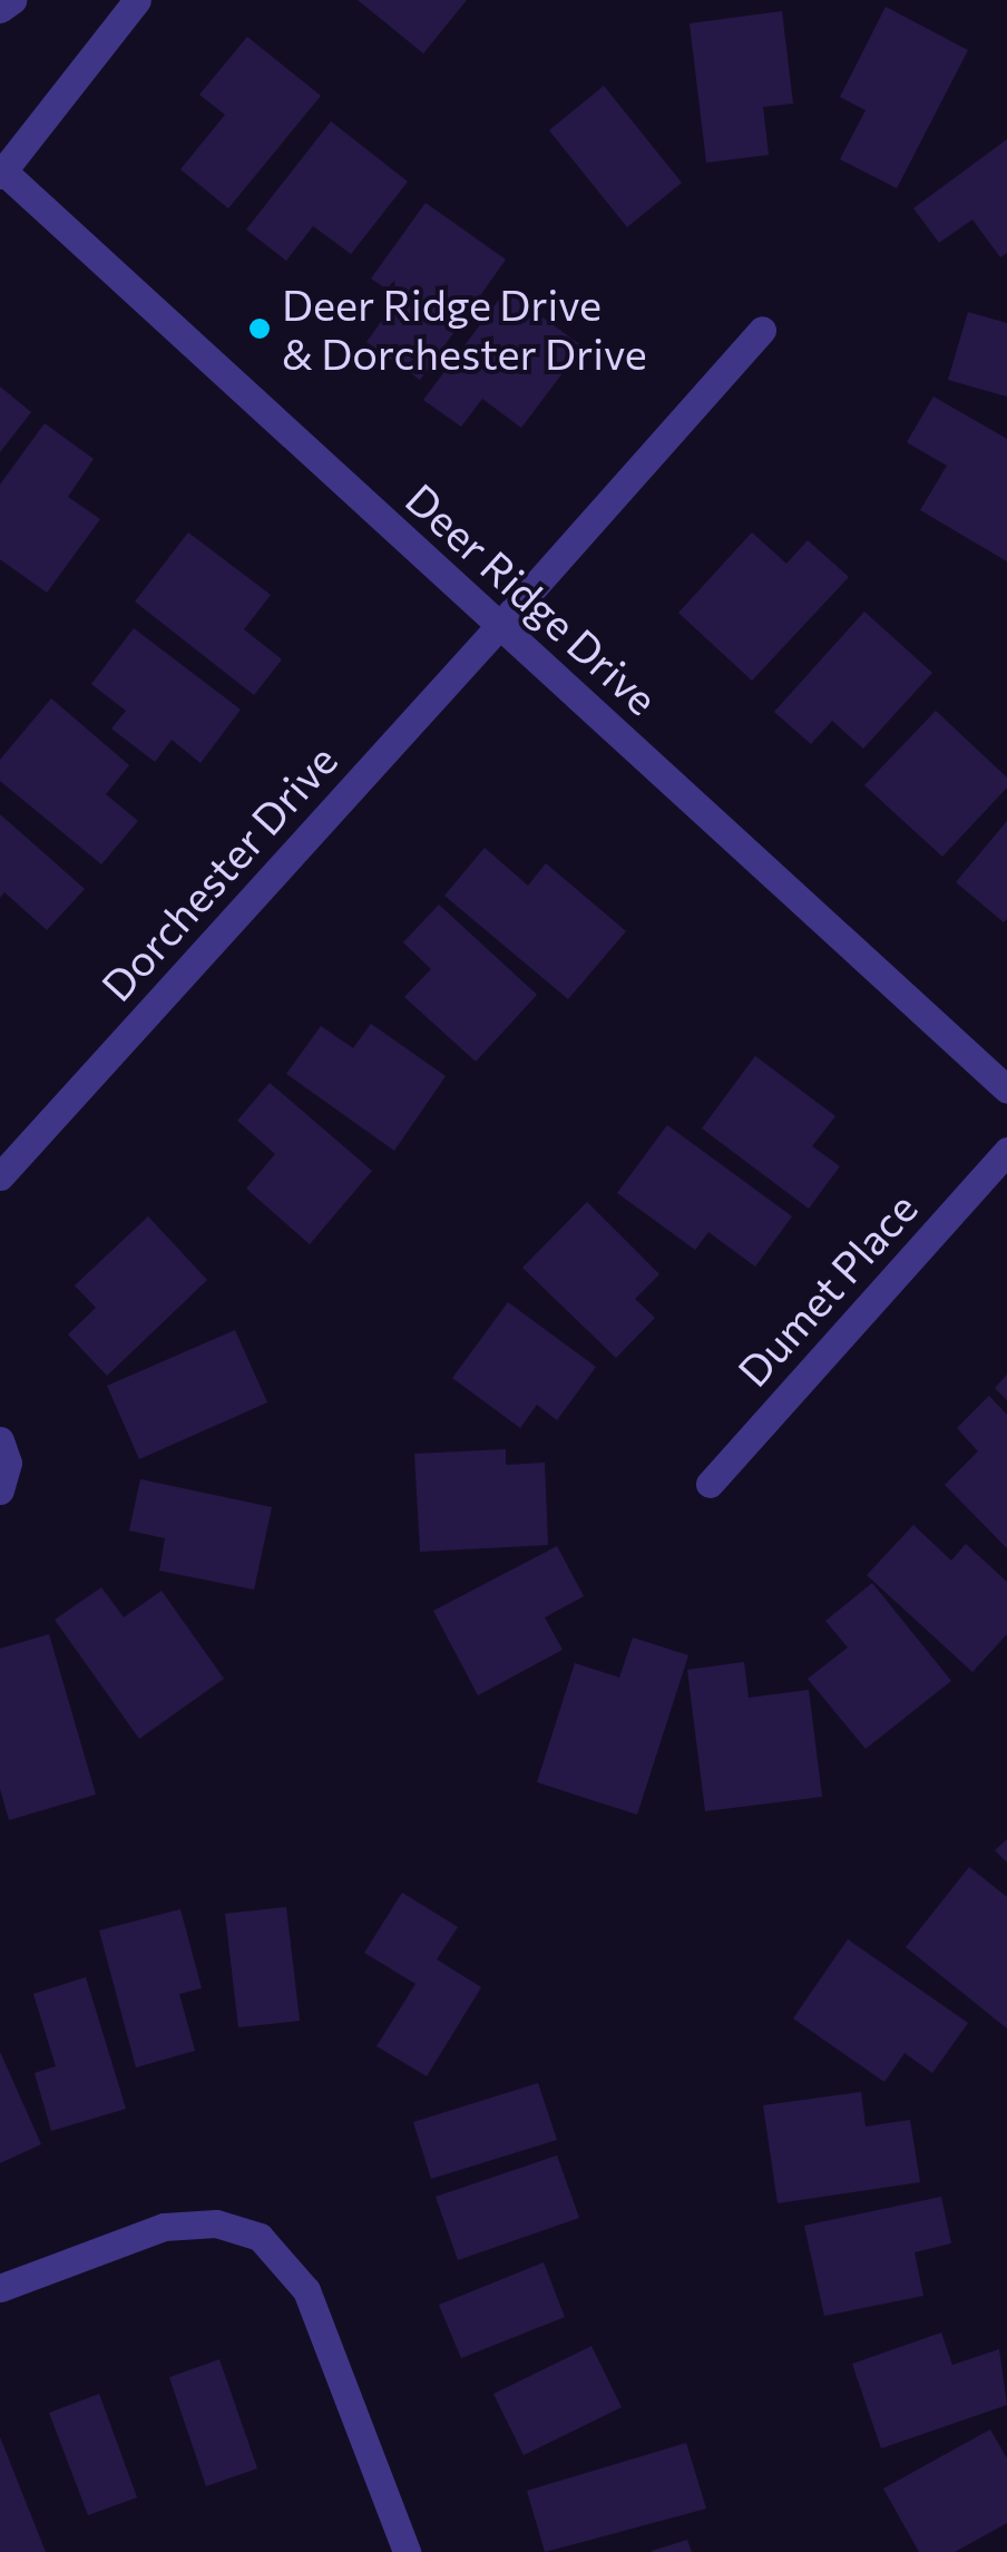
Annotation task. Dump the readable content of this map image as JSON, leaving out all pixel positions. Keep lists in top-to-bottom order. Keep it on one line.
{"streets":{"street":["Deer Ridge Drive","Dorchester Drive","Dumet Place"]},"crossings":[["Deer Ridge Drive","Dorchester Drive"]],"places":["Deer Ridge Drive & Dorchester Drive"]}
